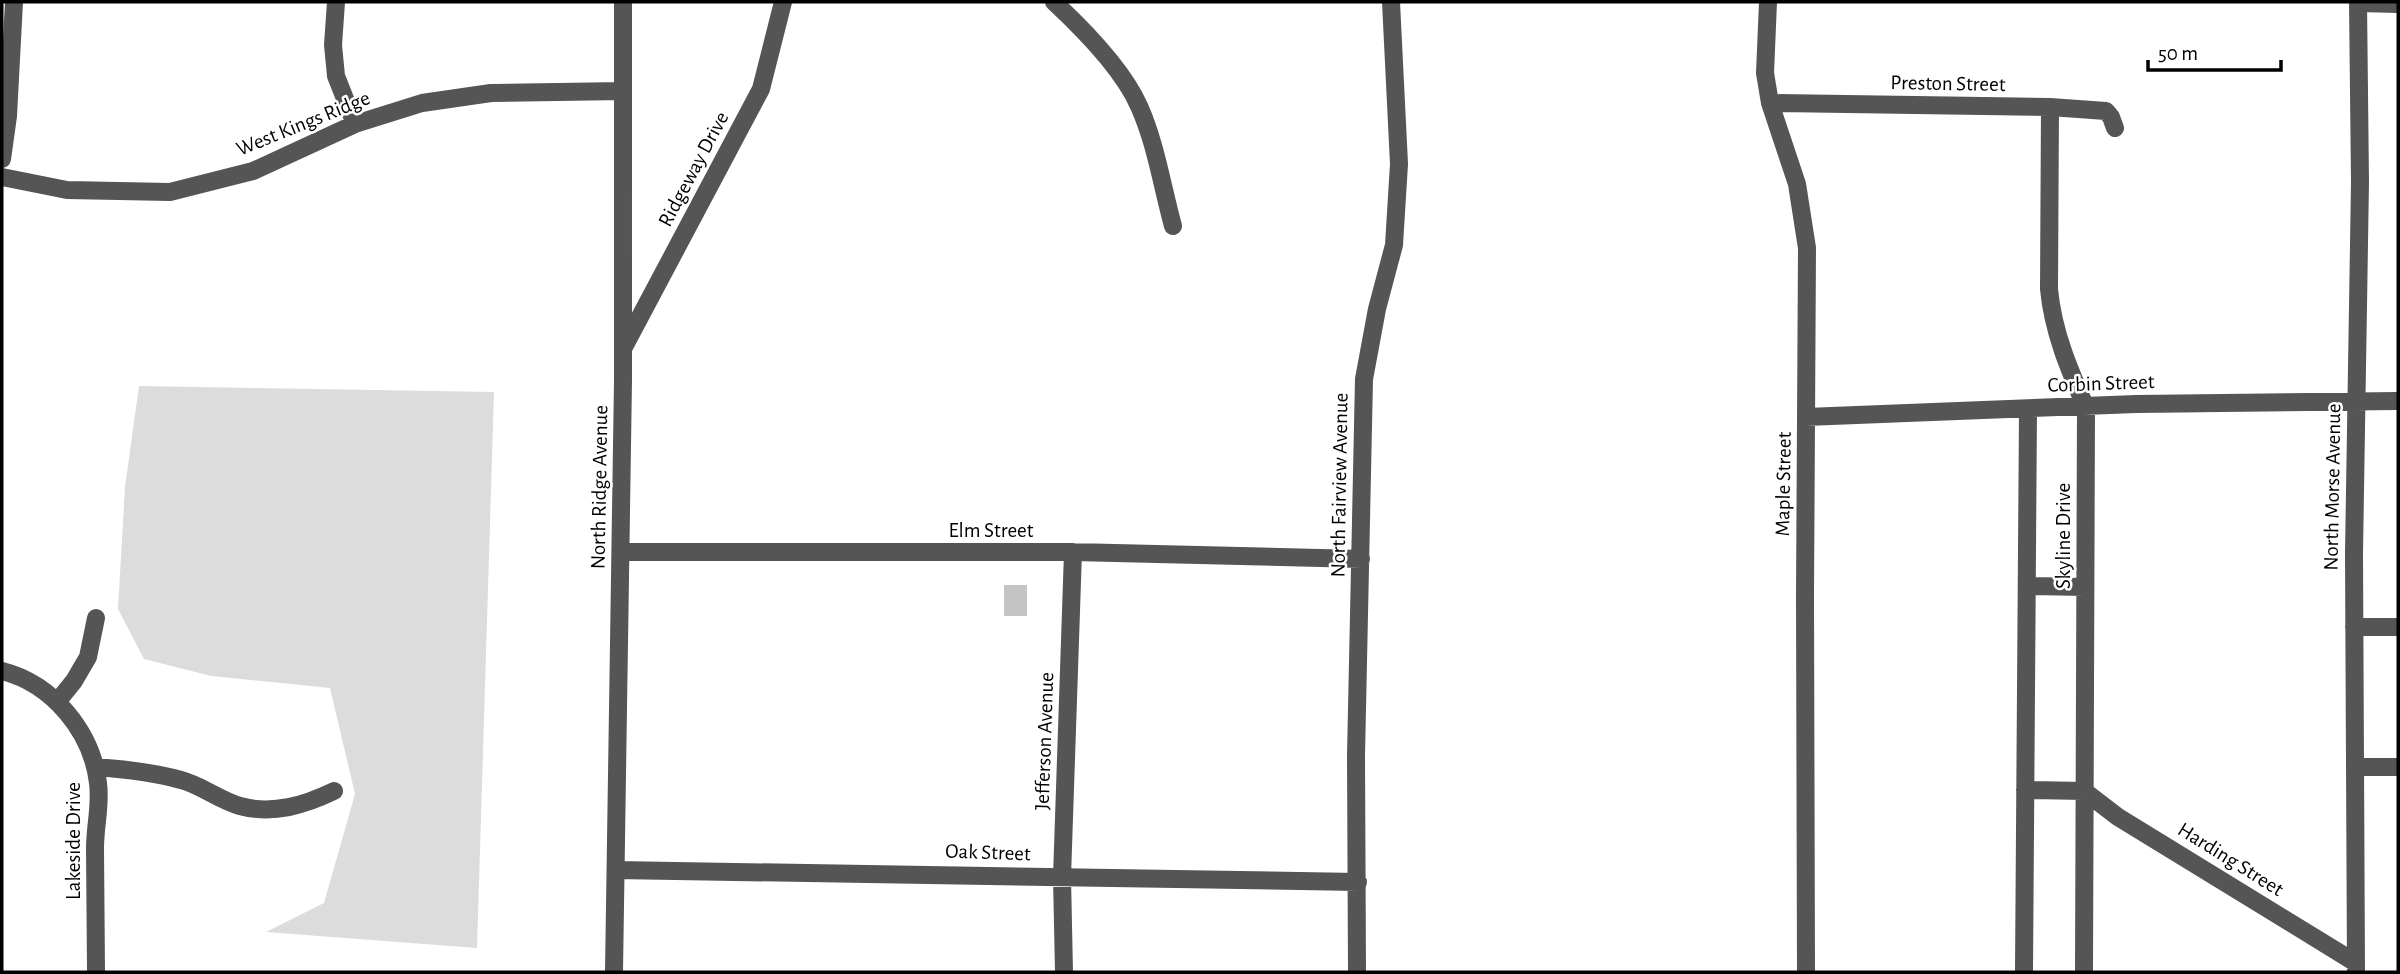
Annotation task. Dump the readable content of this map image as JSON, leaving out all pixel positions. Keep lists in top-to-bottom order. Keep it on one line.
{"streets":{"street":["Preston Street","West Kings Ridge","Ridgeway Drive","Corbin Street","Maple Street","North Fairview Avenue","North Ridge Avenue","North Morse Avenue","Elm Street","Skyline Drive","Jefferson Avenue","Lakeside Drive","Oak Street","Harding Street"]},"crossings":[["Preston Street","Maple Street"],["Preston Street","Skyline Drive"],["West Kings Ridge","North Ridge Avenue"],["Ridgeway Drive","North Ridge Avenue"],["Corbin Street","Maple Street"],["Corbin Street","North Morse Avenue"],["Corbin Street","Skyline Drive"],["North Fairview Avenue","Elm Street"],["North Fairview Avenue","Oak Street"],["North Ridge Avenue","Elm Street"],["North Ridge Avenue","Oak Street"],["North Morse Avenue","Harding Street"],["Elm Street","Jefferson Avenue"],["Skyline Drive","Harding Street"],["Jefferson Avenue","Oak Street"]],"scale_bar":"50 m"}
